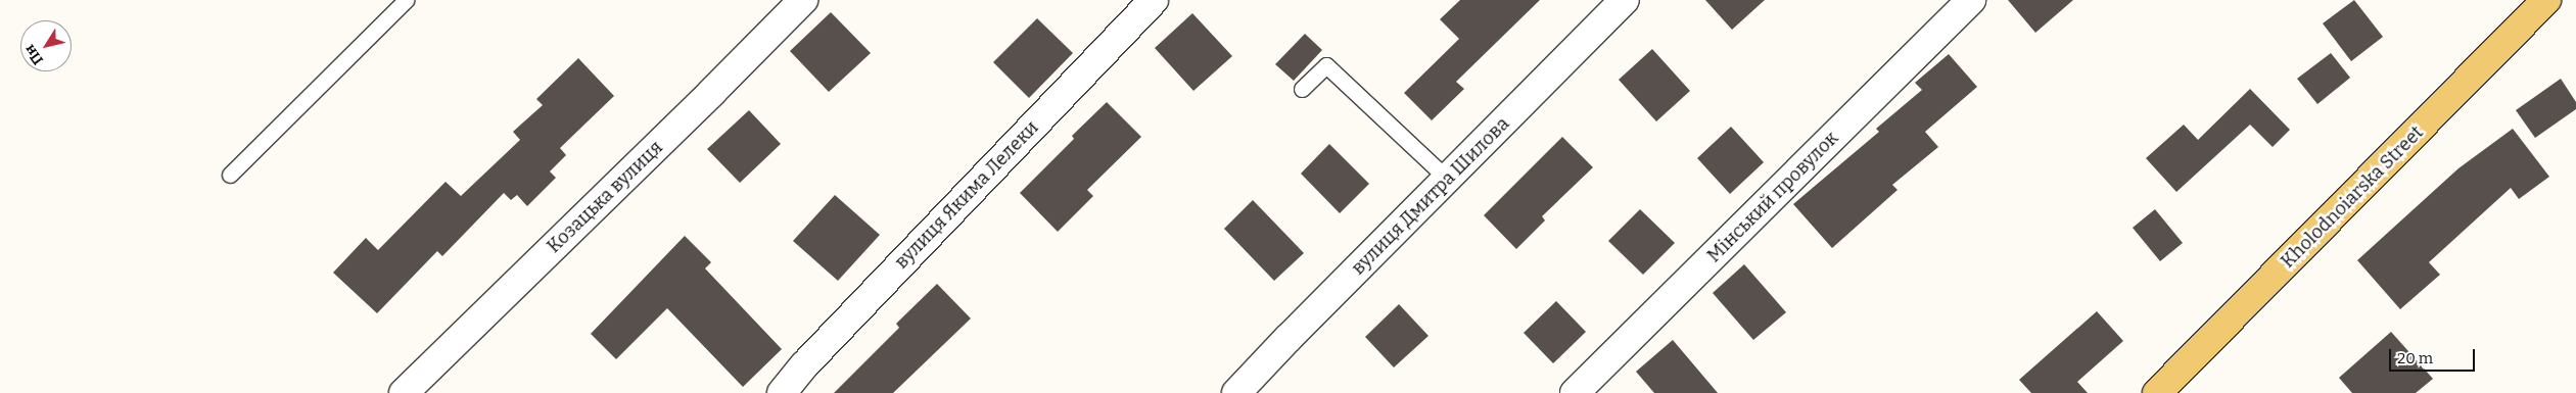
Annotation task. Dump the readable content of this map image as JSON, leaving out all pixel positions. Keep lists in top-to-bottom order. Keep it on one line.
{"streets":{"main road":["Kholodnoiarska Street"],"street":["вулиця Якима Лелеки","вулиця Дмитра Шилова","Козацька вулиця","Мінський провулок"]},"scale_bar":"20 m","north":"bottom left"}
